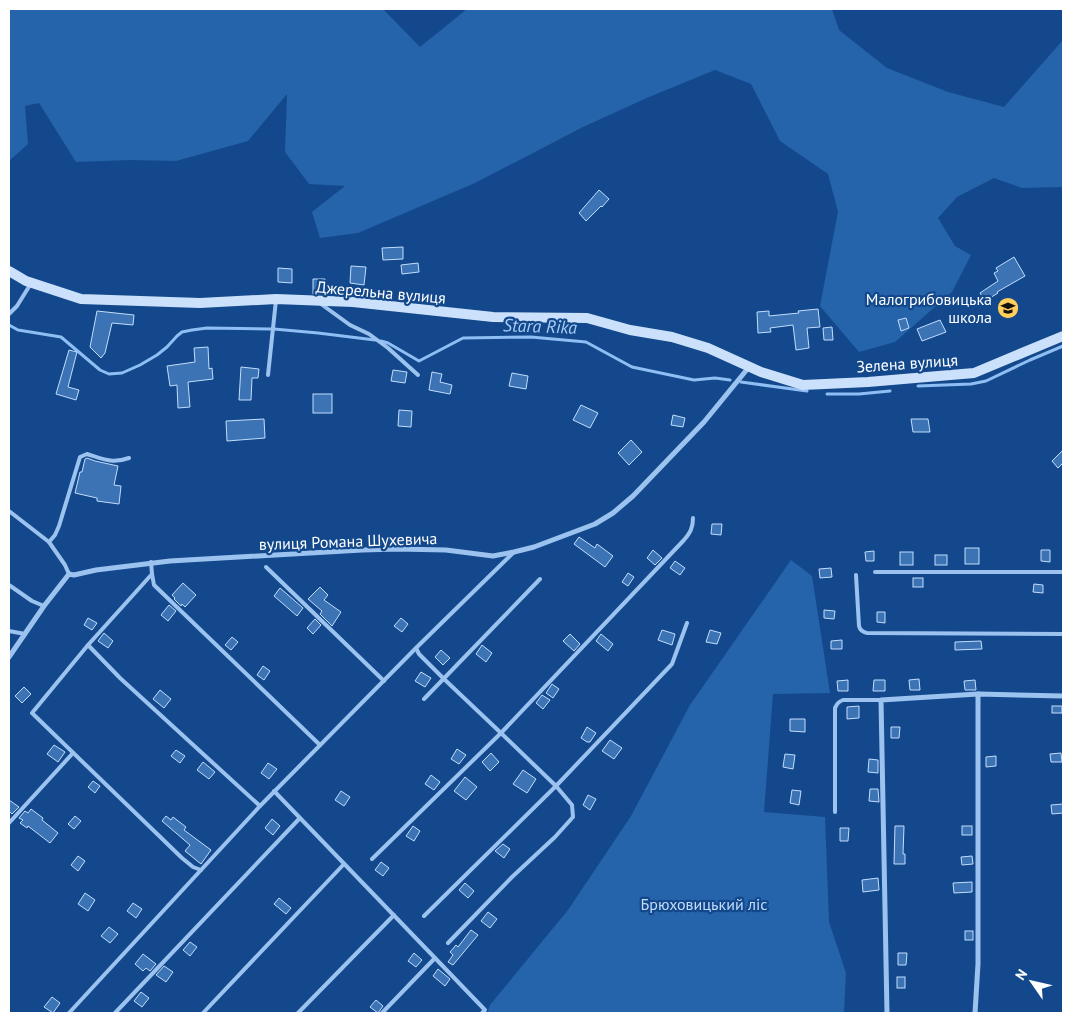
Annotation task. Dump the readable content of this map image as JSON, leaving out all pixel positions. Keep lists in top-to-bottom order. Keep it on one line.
{"streets":{"street":["Джерельна вулиця","Зелена вулиця","вулиця Романа Шухевича"]},"crossings":[["Джерельна вулиця","Зелена вулиця"],["Джерельна вулиця","вулиця Романа Шухевича"],["Зелена вулиця","вулиця Романа Шухевича"]],"water":["Stara Rika"],"parks":["Брюховицький ліс"],"places":{"school or university":["Малогрибовицька школа"]},"north":"top left"}
